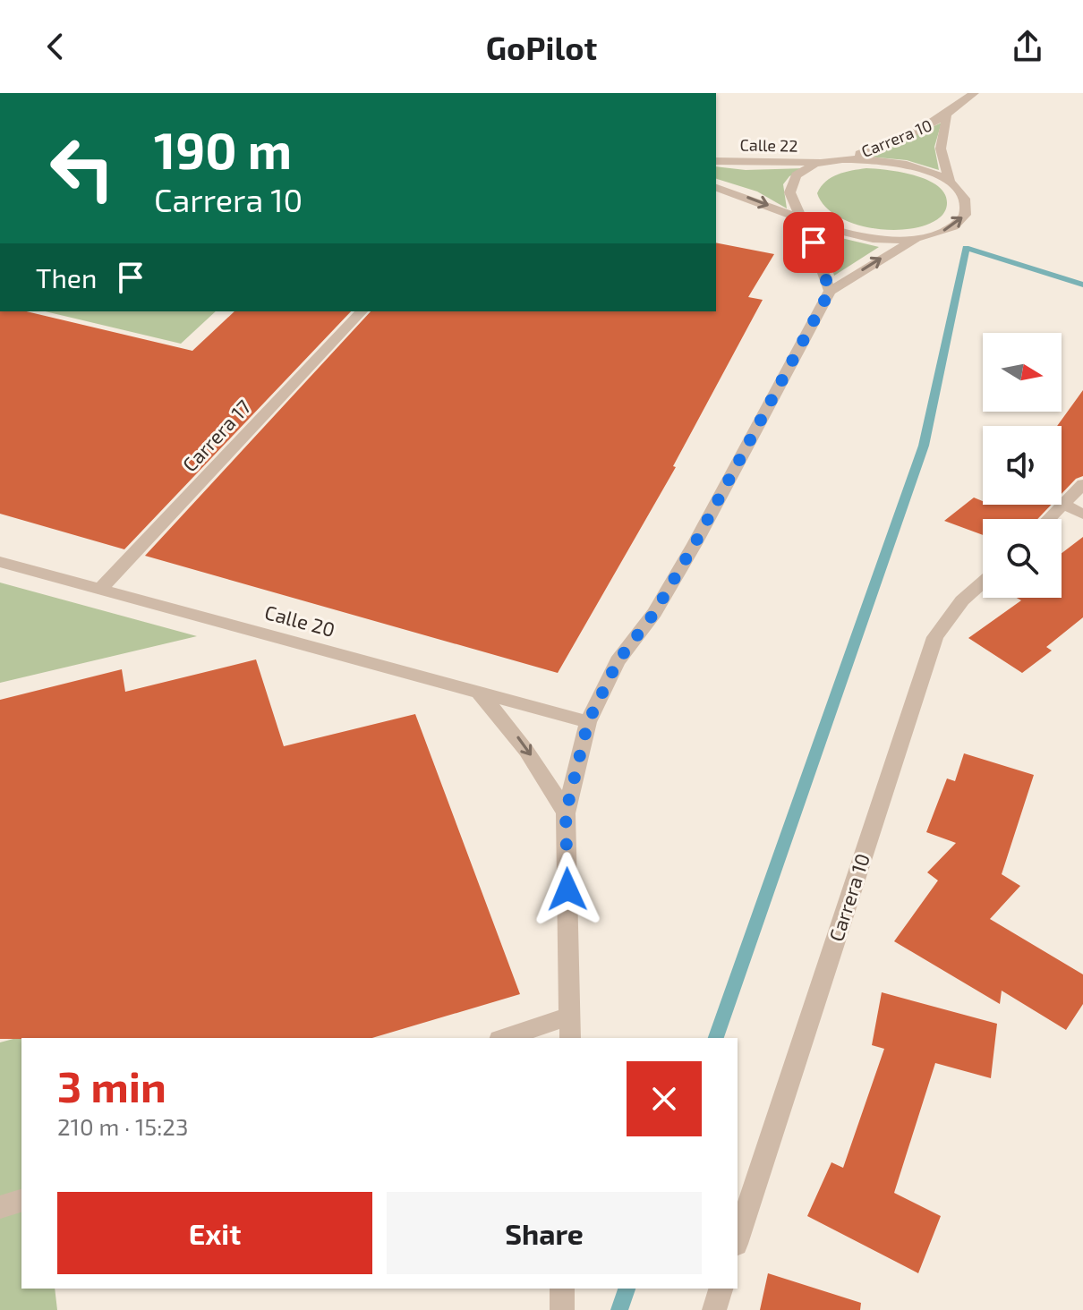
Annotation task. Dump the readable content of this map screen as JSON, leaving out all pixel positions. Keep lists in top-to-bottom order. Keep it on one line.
{"streets":{"street":["Carrera 10","Calle 22","Carrera 17","Calle 20"]},"crossings":[["Carrera 17","Calle 20"]],"north":"right","page":{"header":"GoPilot","turn":["190 m","Carrera 10"],"then":"Then","heading":["3 min","210 m · 15:23"],"buttons":["Exit","Share"]}}
